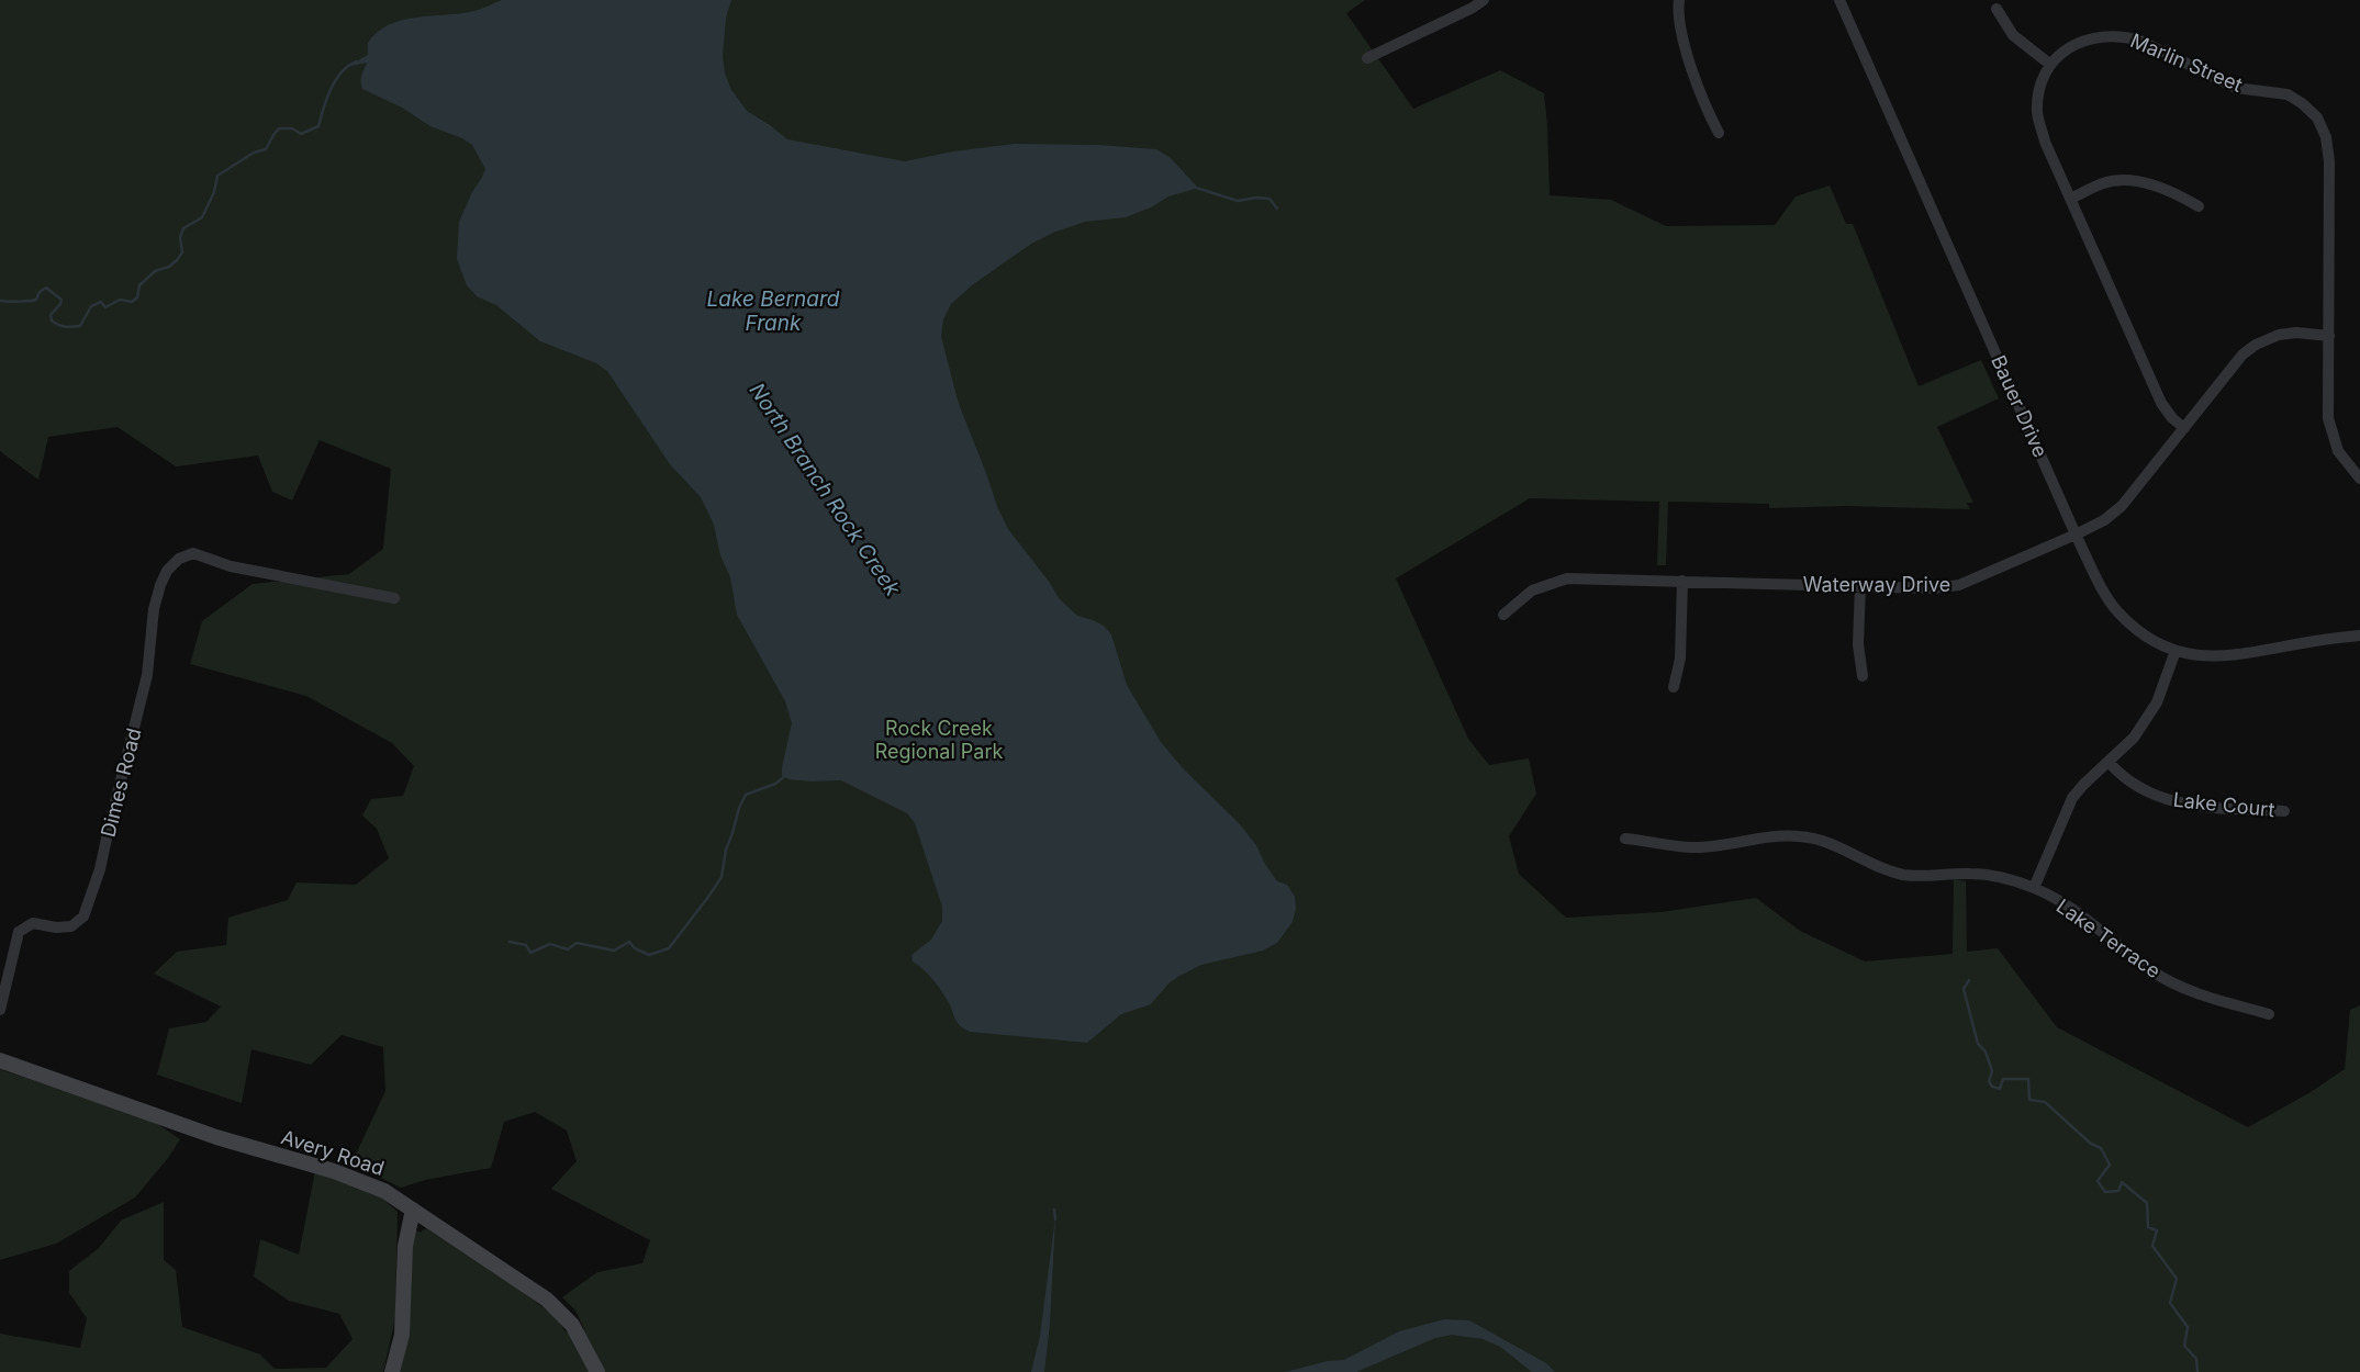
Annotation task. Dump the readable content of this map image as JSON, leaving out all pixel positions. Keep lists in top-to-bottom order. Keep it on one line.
{"streets":{"street":["Marlin Street","Bauer Drive","Waterway Drive","Dimes Road","Lake Court","Lake Terrace","Avery Road"]},"crossings":[["Marlin Street","Waterway Drive"],["Bauer Drive","Waterway Drive"]],"water":["Lake Bernard Frank","North Branch Rock Creek"],"parks":["Rock Creek Regional Park"]}
